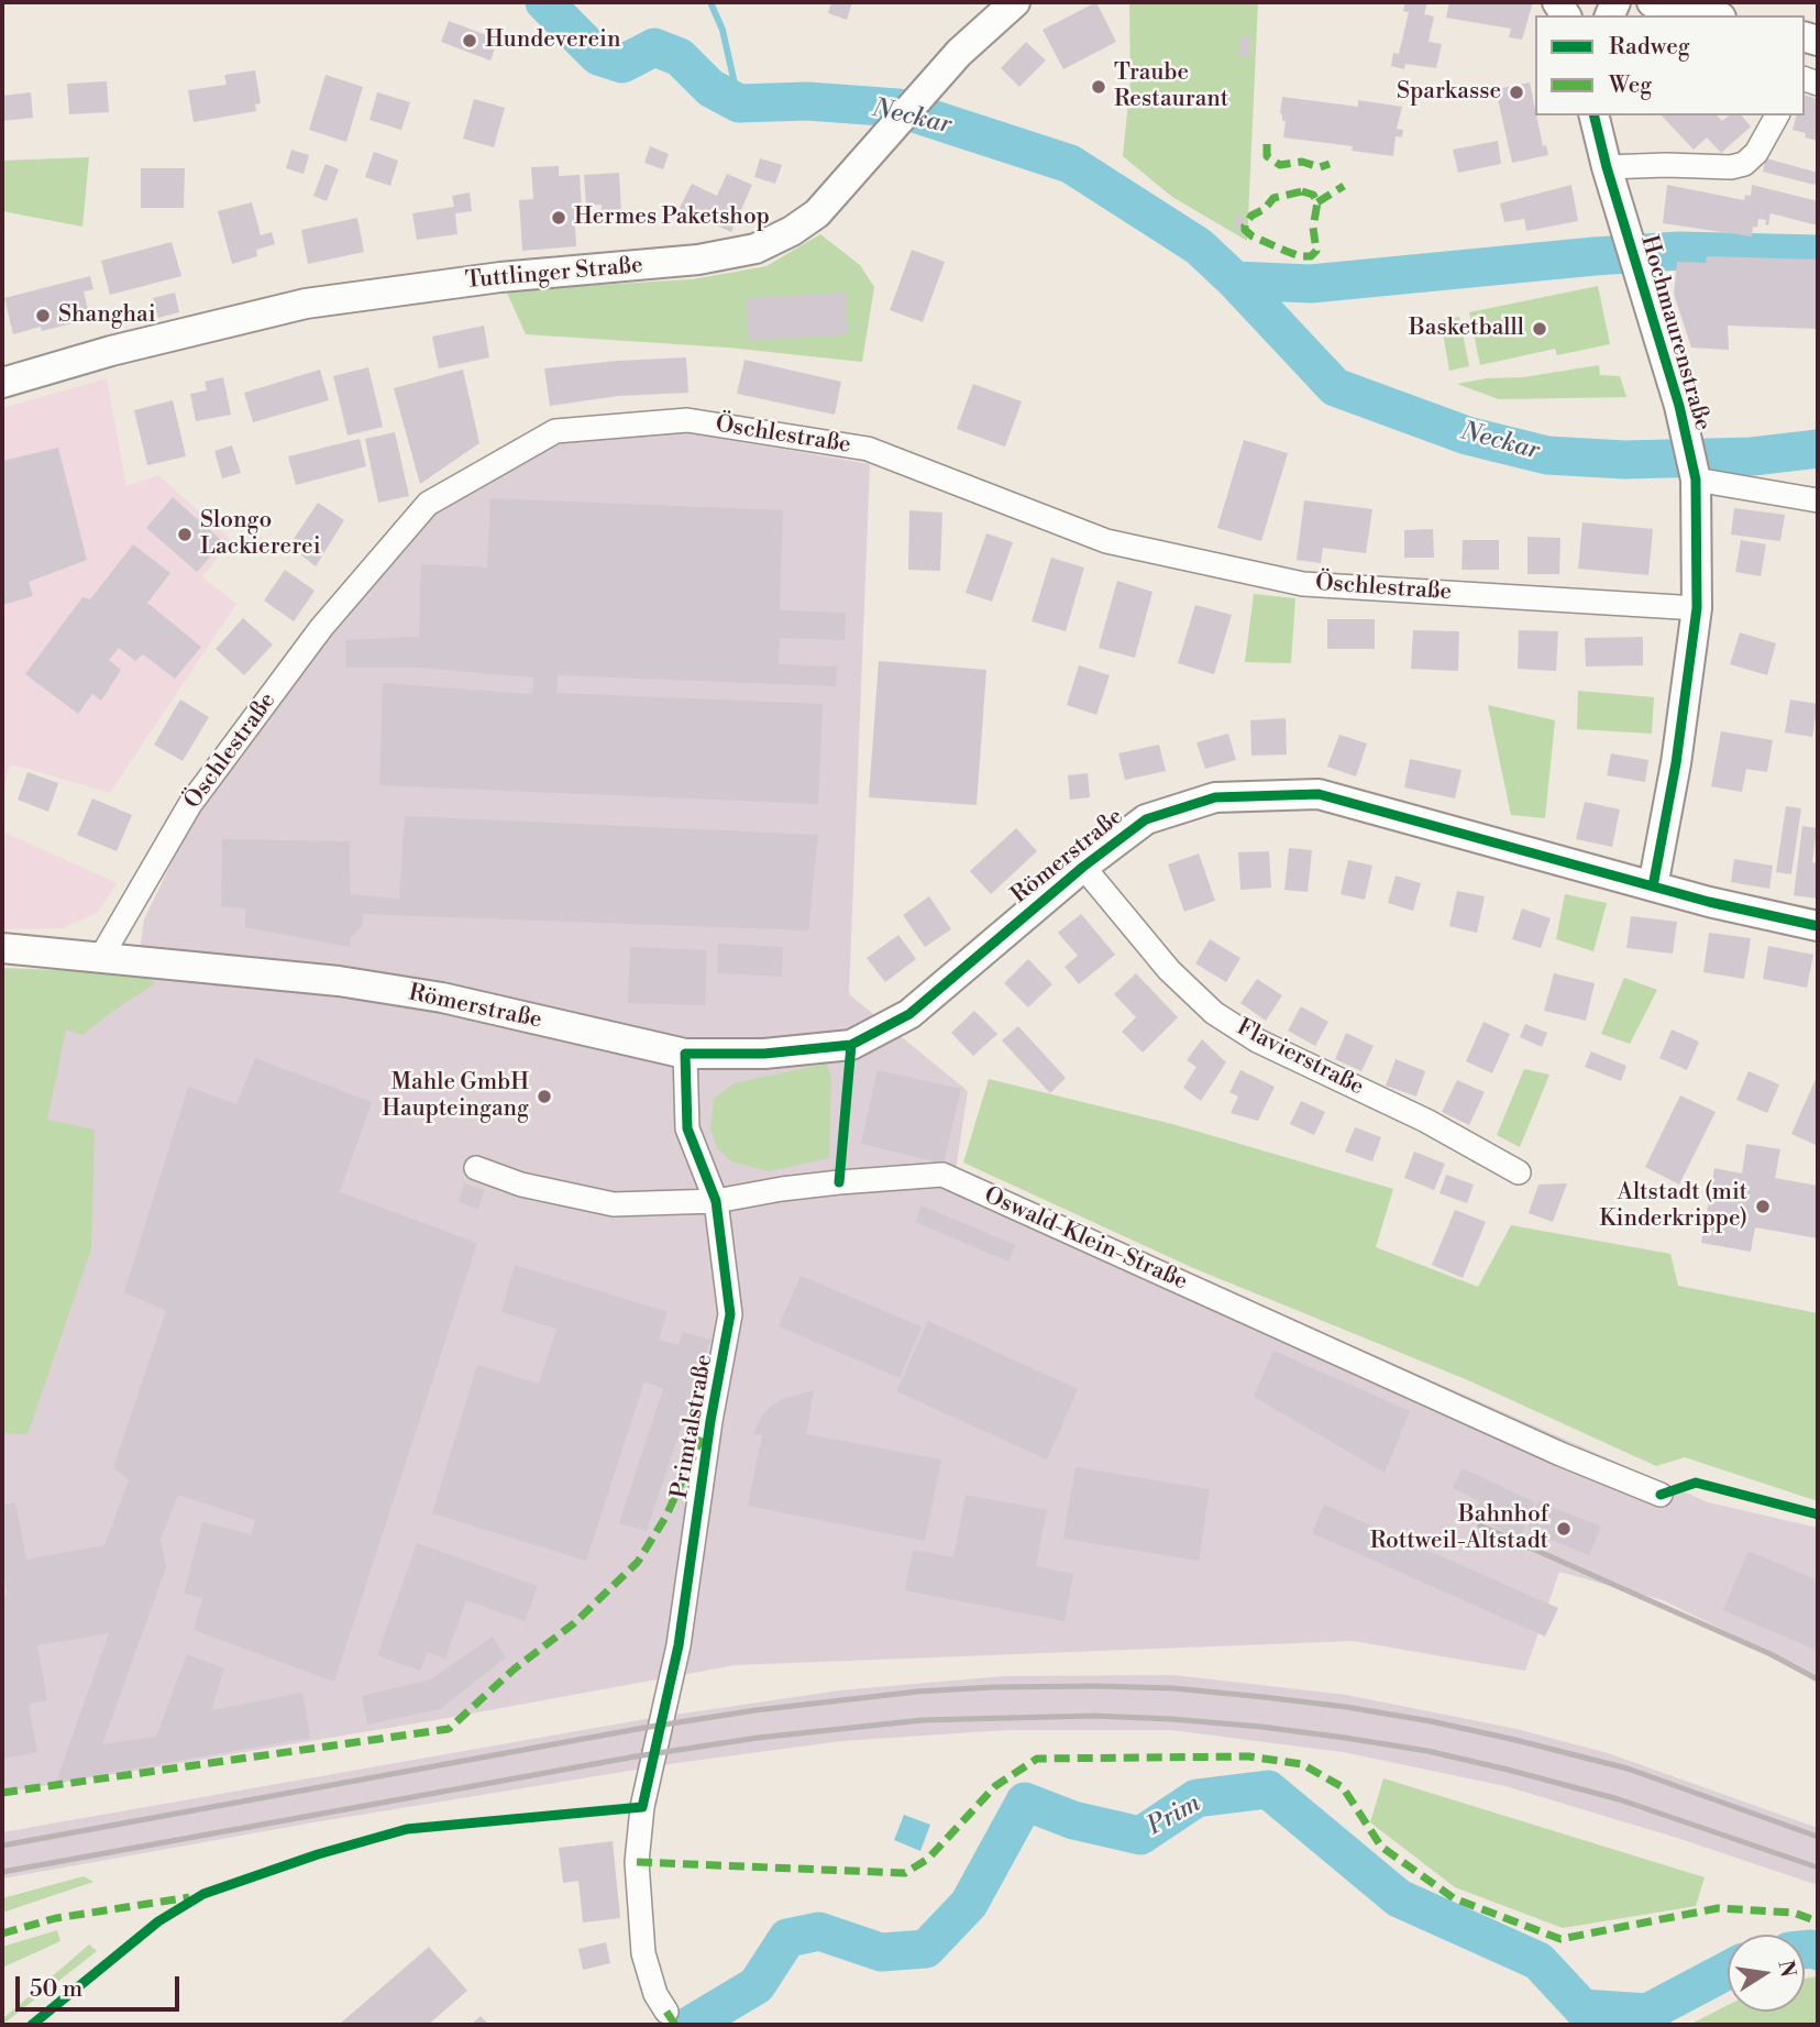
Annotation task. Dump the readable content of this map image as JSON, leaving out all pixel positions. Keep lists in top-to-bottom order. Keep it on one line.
{"streets":{"street":["Tuttlinger Straße","Hochmaurenstraße","Öschlestraße","Römerstraße","Flavierstraße","Oswald-Klein-Straße","Primtalstraße"]},"crossings":[["Hochmaurenstraße","Öschlestraße"],["Hochmaurenstraße","Römerstraße"],["Öschlestraße","Römerstraße"],["Römerstraße","Flavierstraße"],["Römerstraße","Primtalstraße"],["Oswald-Klein-Straße","Primtalstraße"]],"water":["Neckar","Prim"],"places":["Hundeverein","Traube Restaurant","Sparkasse","Hermes Paketshop","Shanghai","Basketballl","Slongo Lackiererei","Mahle GmbH Haupteingang","Altstadt (mit Kinderkrippe)","Bahnhof Rottweil-Altstadt"],"legend":["Radweg","Weg"],"scale_bar":"50 m","north":"right"}
